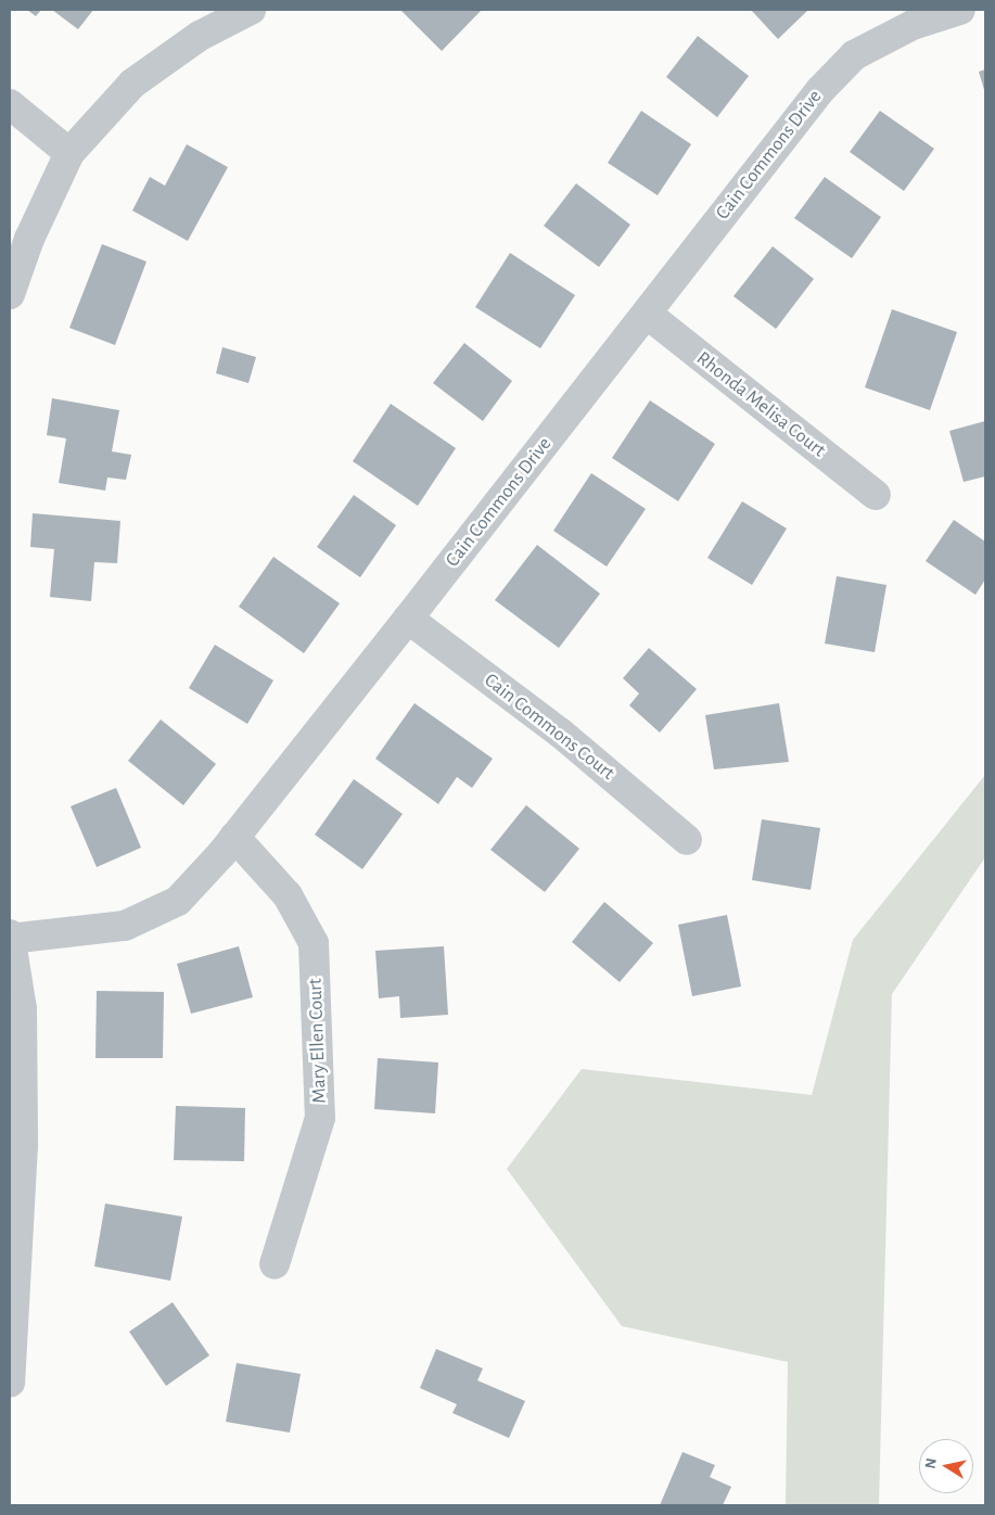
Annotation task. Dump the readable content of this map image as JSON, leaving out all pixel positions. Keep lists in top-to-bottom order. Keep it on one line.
{"streets":{"street":["Cain Commons Drive","Rhonda Melisa Court","Cain Commons Court","Mary Ellen Court"]},"crossings":[["Cain Commons Drive","Rhonda Melisa Court"],["Cain Commons Drive","Cain Commons Court"],["Cain Commons Drive","Mary Ellen Court"]],"north":"left"}
